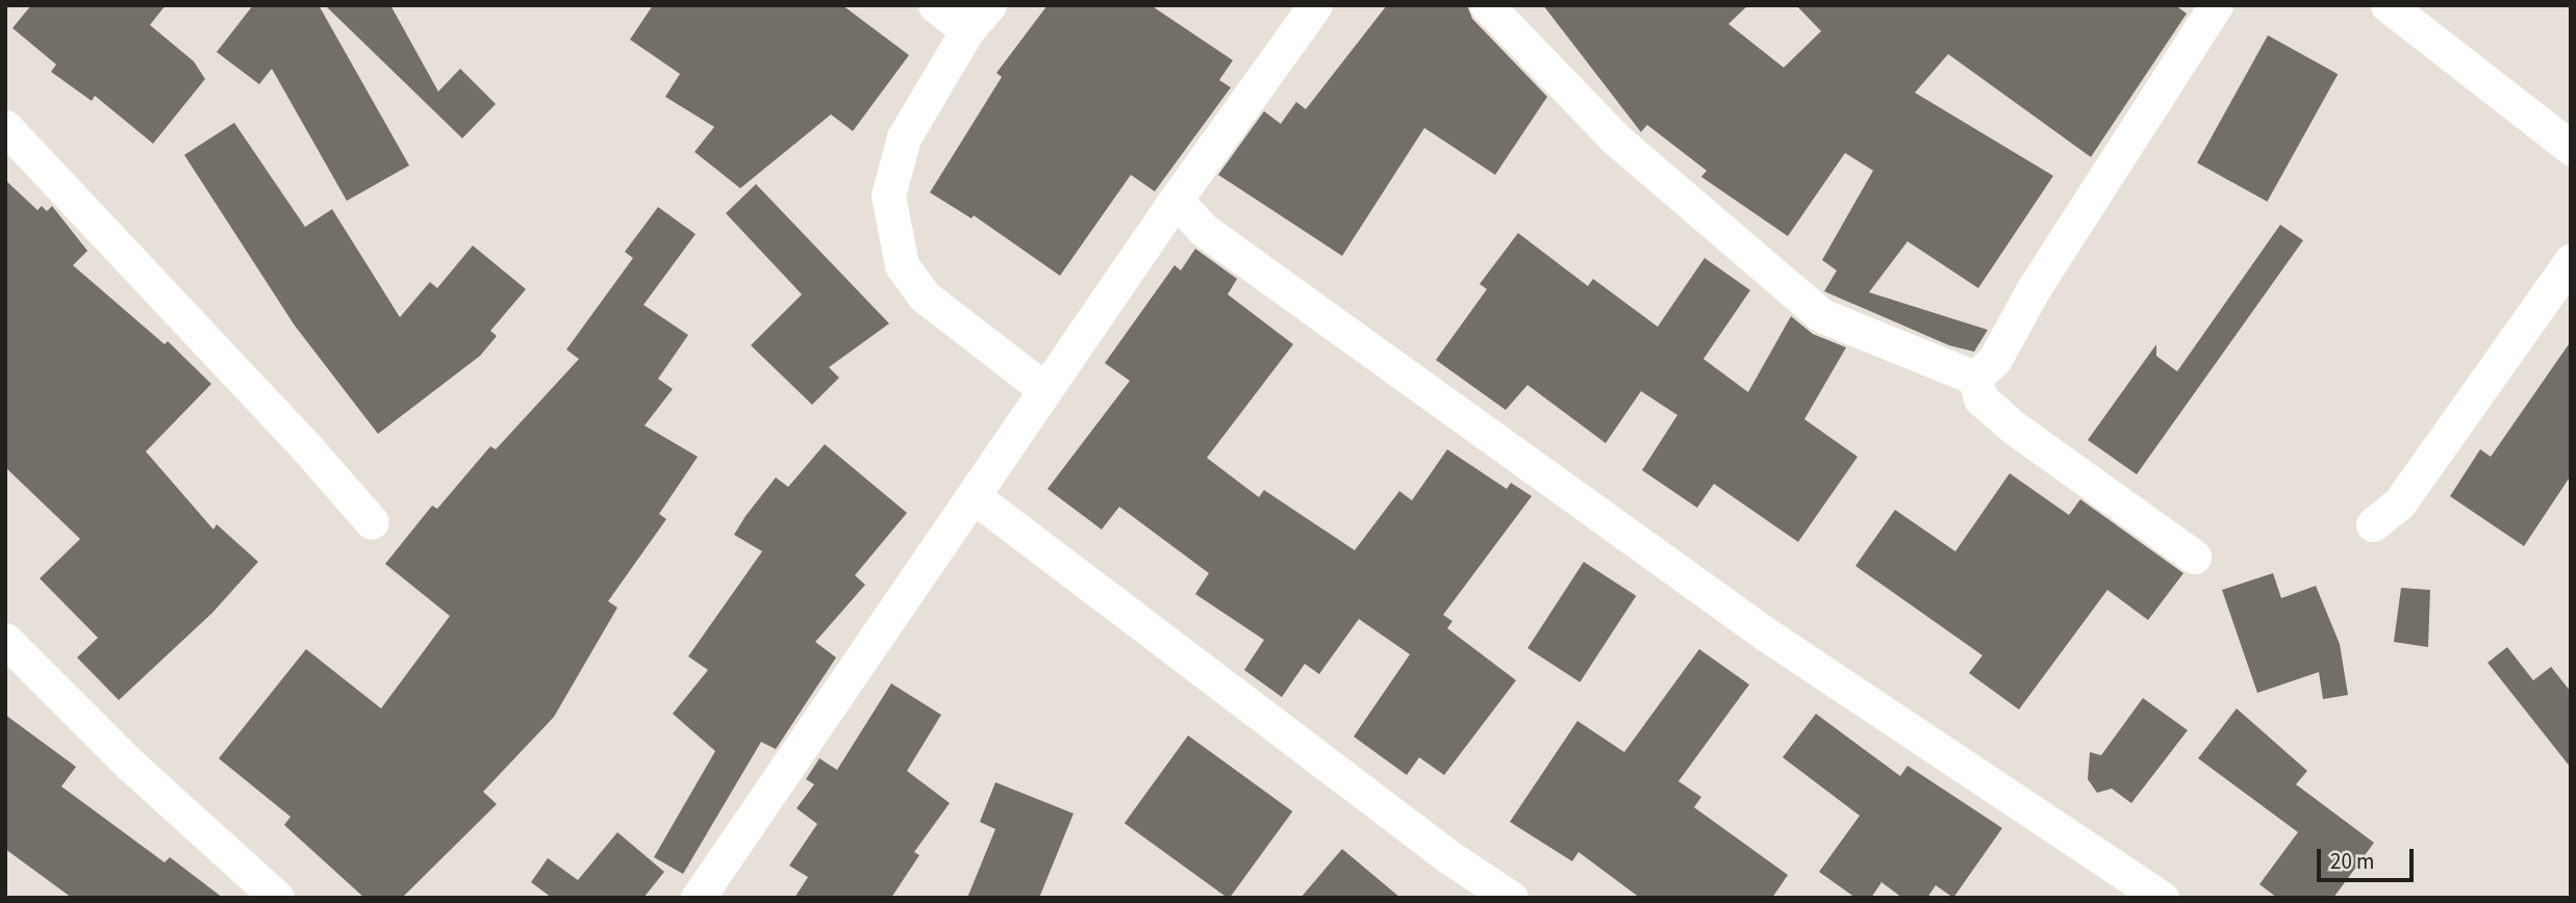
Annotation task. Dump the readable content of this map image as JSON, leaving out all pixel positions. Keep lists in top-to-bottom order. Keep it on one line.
{"scale_bar":"20 m"}
